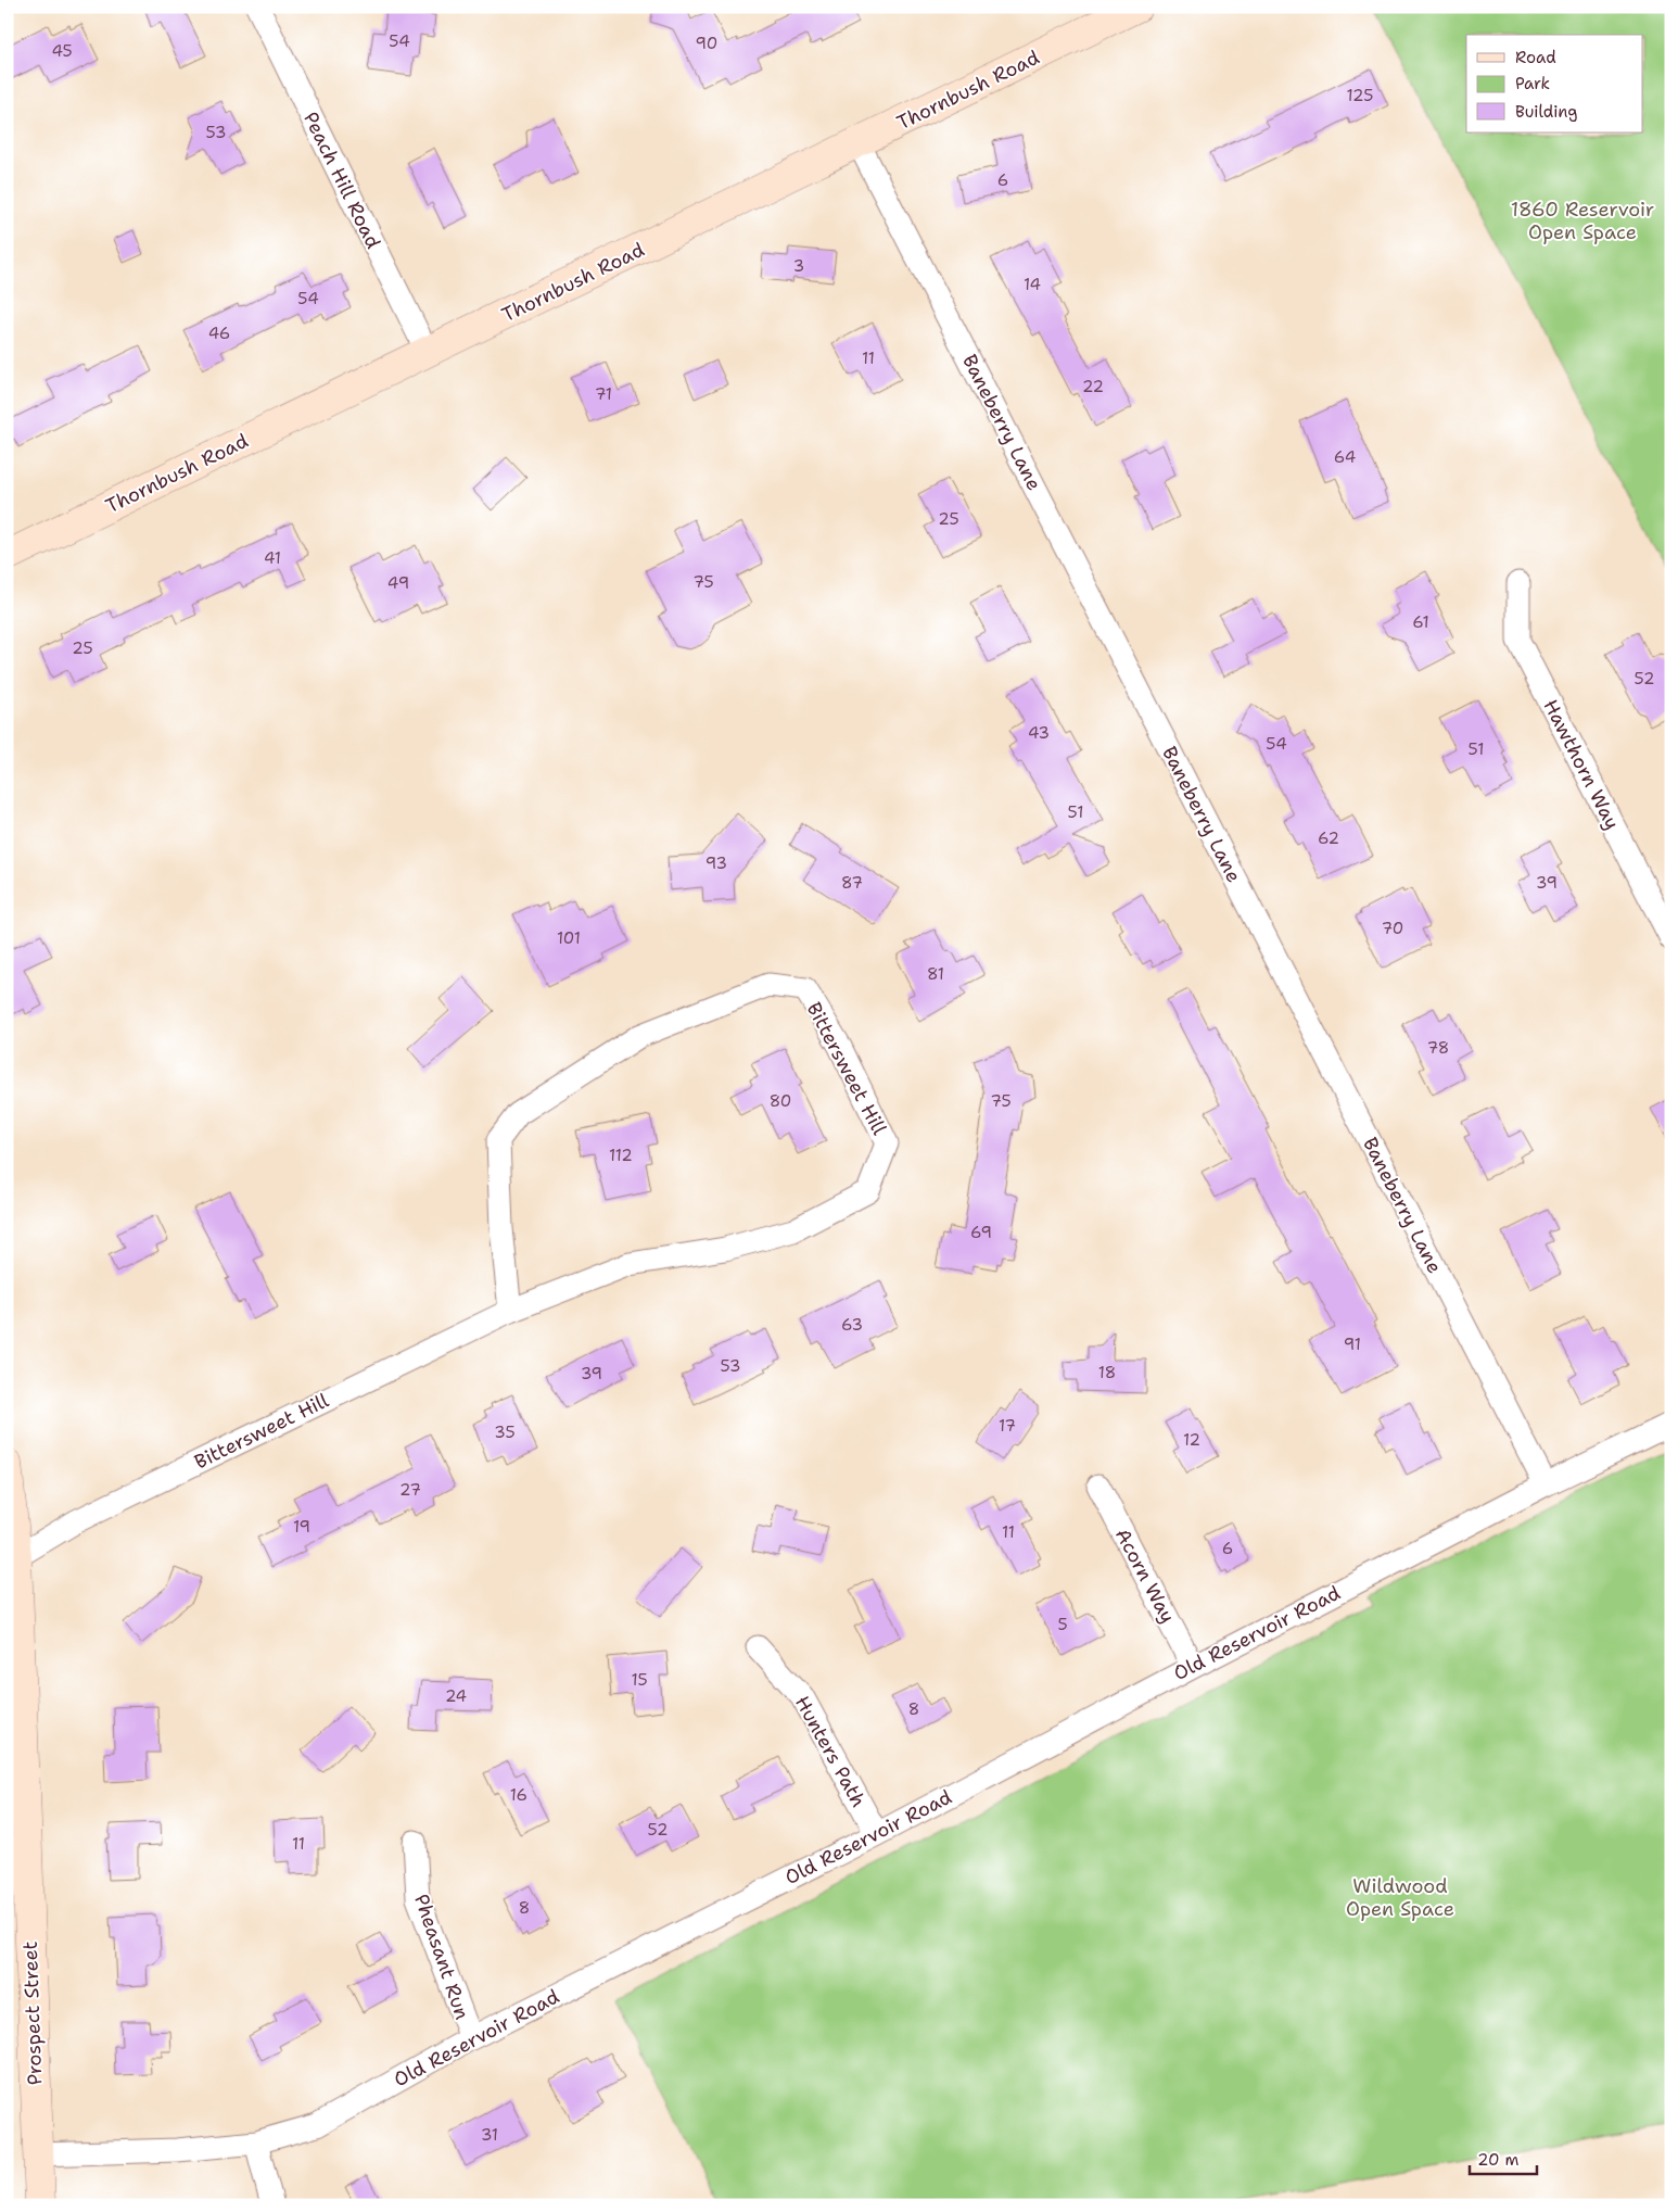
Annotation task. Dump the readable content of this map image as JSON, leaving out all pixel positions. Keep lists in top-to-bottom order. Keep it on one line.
{"streets":{"main road":["Thornbush Road","Prospect Street"],"street":["Peach Hill Road","Baneberry Lane","Hawthorn Way","Bittersweet Hill","Acorn Way","Old Reservoir Road","Hunters Path","Pheasant Run"]},"crossings":[["Thornbush Road","Peach Hill Road"],["Thornbush Road","Baneberry Lane"],["Baneberry Lane","Old Reservoir Road"],["Bittersweet Hill","Prospect Street"],["Acorn Way","Old Reservoir Road"],["Old Reservoir Road","Hunters Path"],["Old Reservoir Road","Pheasant Run"],["Old Reservoir Road","Prospect Street"]],"parks":["1860 Reservoir Open Space","Wildwood Open Space"],"house_numbers":["54","90","45","125","53","6","3","14","54","46","11","22","71","64","25","41","75","49","61","25","52","43","54","51","51","62","93","87","39","70","101","81","78","80","75","112","69","63","91","53","18","39","17","35","12","27","19","11","6","5","15","24","8","16","52","11","8","31"],"legend":["Road","Park","Building"],"scale_bar":"20 m"}
